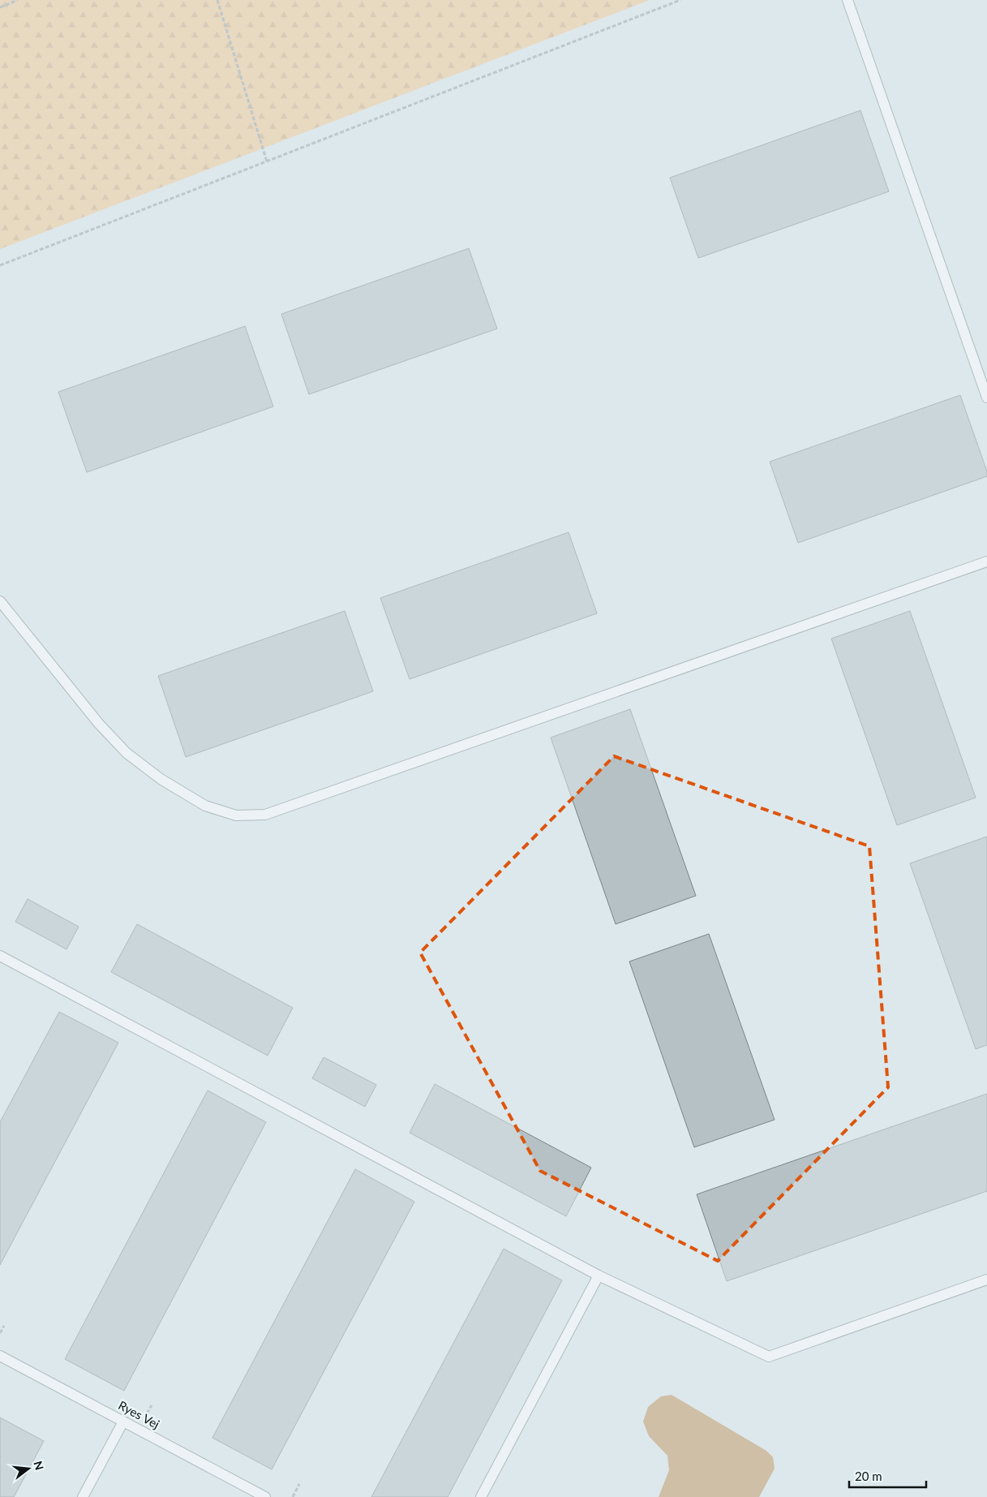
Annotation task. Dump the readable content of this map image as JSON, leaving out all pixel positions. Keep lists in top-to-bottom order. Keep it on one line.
{"streets":{"lane":["Ryes Vej"]},"scale_bar":"20 m","north":"right"}
